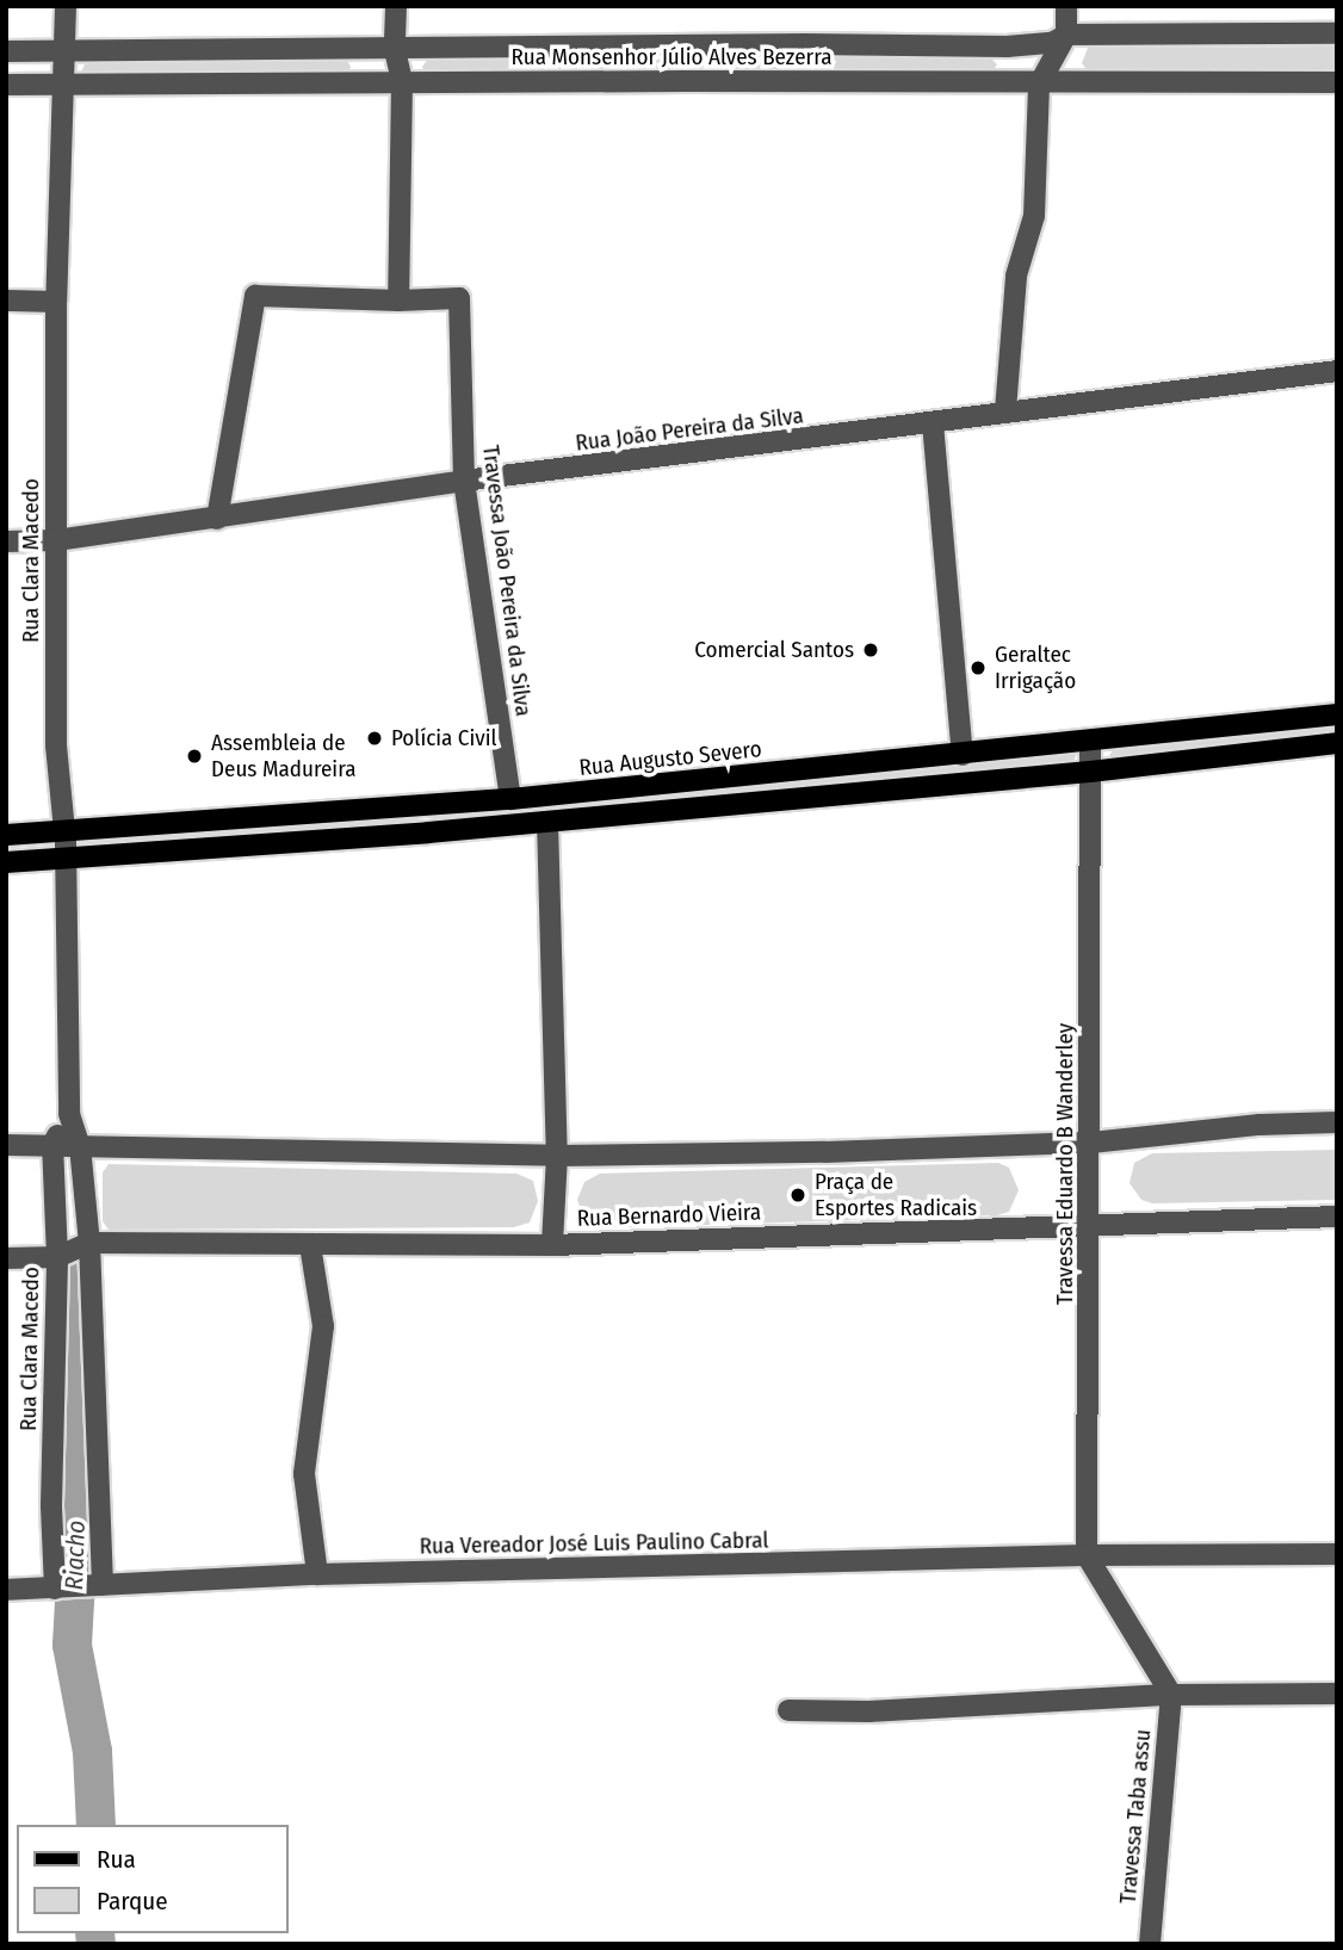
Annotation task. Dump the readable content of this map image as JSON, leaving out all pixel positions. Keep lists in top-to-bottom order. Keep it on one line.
{"streets":{"main road":["Rua Augusto Severo"],"street":["Rua Monsenhor Júlio Alves Bezerra","Rua João Pereira da Silva","Rua Clara Macedo","Travessa João Pereira da Silva","Travessa Eduardo B Wanderley","Rua Bernardo Vieira","Rua Vereador José Luis Paulino Cabral","Travessa Taba assu"]},"crossings":[["Rua Monsenhor Júlio Alves Bezerra","Rua Clara Macedo"],["Rua João Pereira da Silva","Rua Clara Macedo"],["Rua João Pereira da Silva","Travessa João Pereira da Silva"],["Rua Clara Macedo","Rua Augusto Severo"],["Rua Clara Macedo","Rua Bernardo Vieira"],["Rua Clara Macedo","Rua Vereador José Luis Paulino Cabral"],["Travessa João Pereira da Silva","Rua Augusto Severo"],["Rua Augusto Severo","Travessa Eduardo B Wanderley"],["Travessa Eduardo B Wanderley","Rua Bernardo Vieira"],["Travessa Eduardo B Wanderley","Rua Vereador José Luis Paulino Cabral"]],"water":["Riacho"],"places":["Comercial Santos","Geraltec Irrigação","Polícia Civil","Assembleia de Deus Madureira","Praça de Esportes Radicais"],"legend":["Rua","Parque"]}
